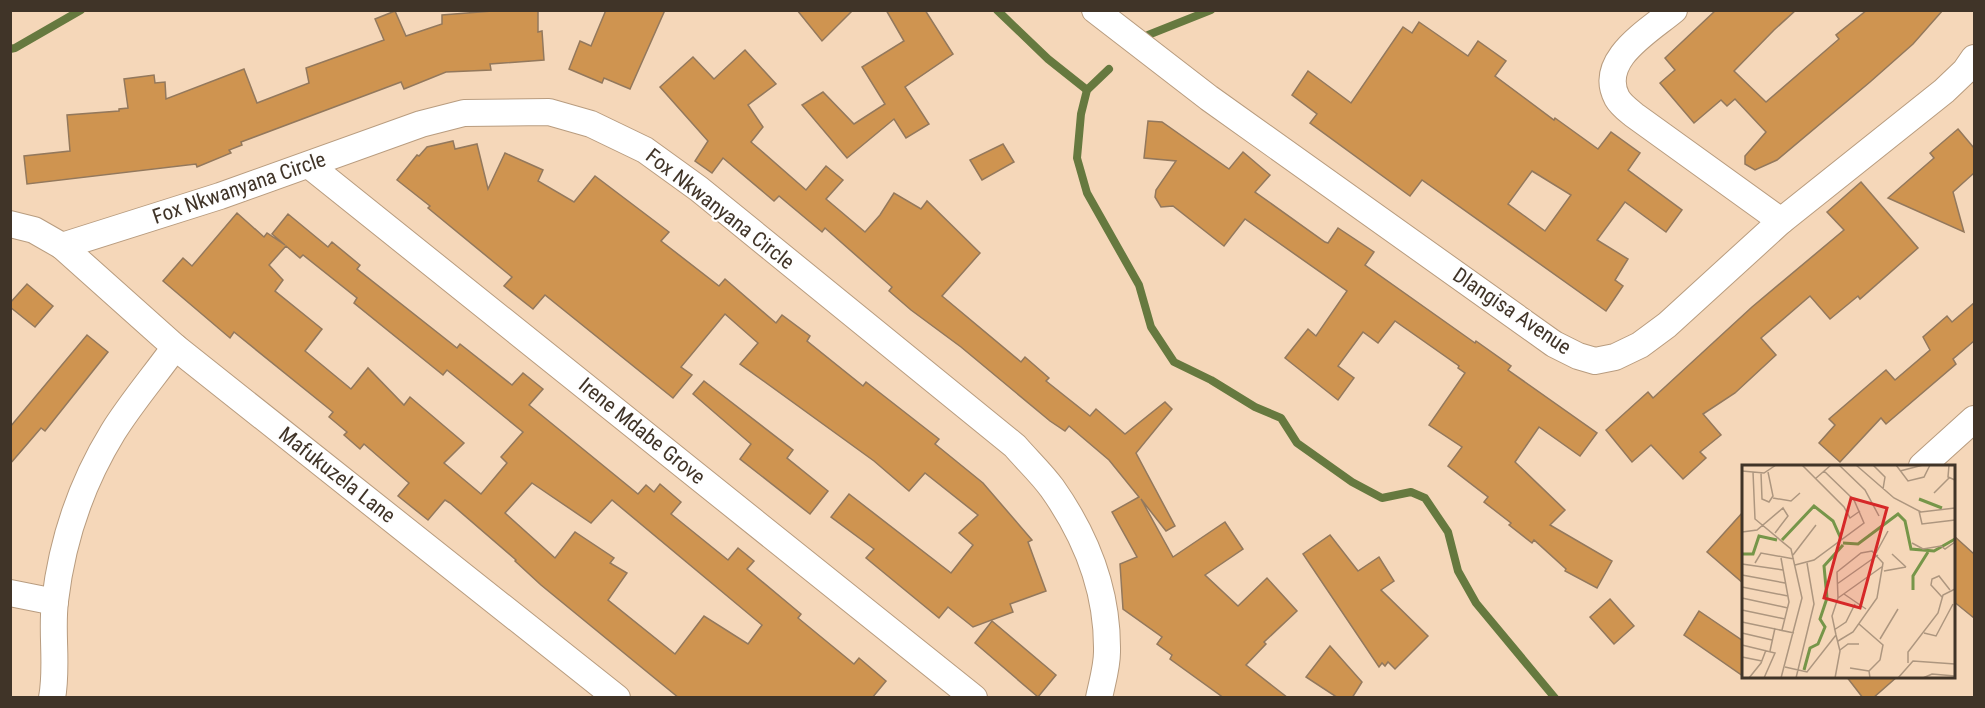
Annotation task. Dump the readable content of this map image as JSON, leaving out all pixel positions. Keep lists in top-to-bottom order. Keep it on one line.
{"streets":{"street":["Fox Nkwanyana Circle","Dlangisa Avenue","Irene Mdabe Grove","Mafukuzela Lane"]},"crossings":[["Fox Nkwanyana Circle","Irene Mdabe Grove"],["Fox Nkwanyana Circle","Mafukuzela Lane"]]}
